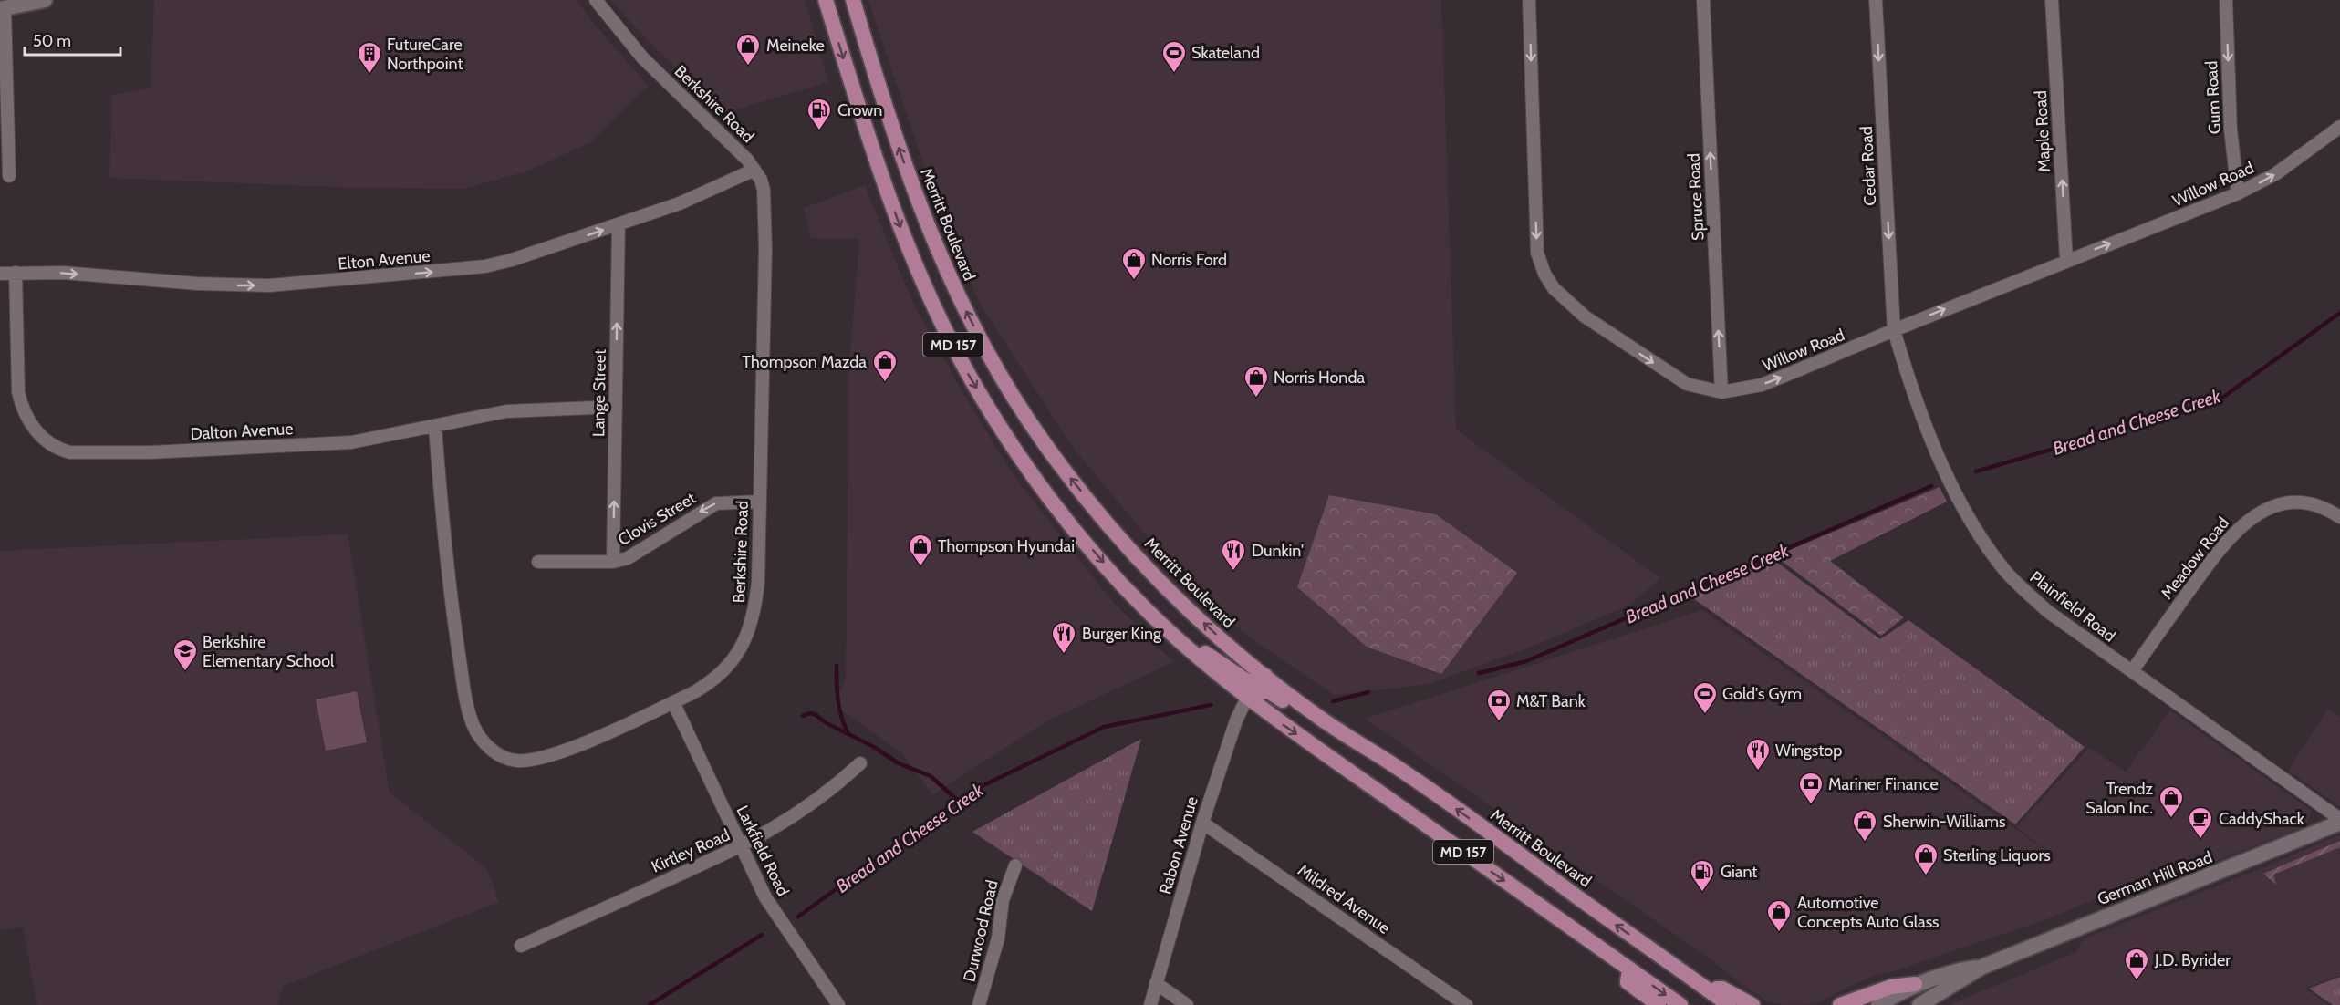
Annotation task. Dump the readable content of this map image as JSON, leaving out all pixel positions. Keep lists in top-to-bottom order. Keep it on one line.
{"streets":{"main road":["Merritt Boulevard","MD 157"],"street":["Gum Road","Berkshire Road","Maple Road","Cedar Road","Willow Road","Spruce Road","Elton Avenue","Lange Street","Dalton Avenue","Clovis Street","Meadow Road","Plainfield Road","Rabon Avenue","Kirtley Road","Larkfield Road","German Hill Road","Mildred Avenue","Durwood Road"]},"crossings":[["Gum Road","Willow Road"],["Berkshire Road","Elton Avenue"],["Berkshire Road","Dalton Avenue"],["Berkshire Road","Clovis Street"],["Berkshire Road","Larkfield Road"],["Maple Road","Willow Road"],["Cedar Road","Willow Road"],["Cedar Road","Plainfield Road"],["Willow Road","Spruce Road"],["Willow Road","Plainfield Road"],["Elton Avenue","Lange Street"],["Elton Avenue","Dalton Avenue"],["MD 157","Rabon Avenue"],["Lange Street","Dalton Avenue"],["Lange Street","Clovis Street"],["Meadow Road","Plainfield Road"],["Plainfield Road","German Hill Road"],["Rabon Avenue","Mildred Avenue"],["Kirtley Road","Larkfield Road"]],"one_way":["Gum Road","Maple Road","Cedar Road","Spruce Road","Elton Avenue","Lange Street","Clovis Street"],"water":["Bread and Cheese Creek"],"places":{"shop":["Meineke","Norris Ford","Thompson Mazda","Norris Honda","Thompson Hyundai","Trendz Salon Inc.","Sherwin-Williams","Sterling Liquors","Automotive Concepts Auto Glass","J.D. Byrider"],"sports":["Skateland","Gold's Gym"],"building":["FutureCare Northpoint"],"fuel station":["Crown","Giant"],"restaurant":["Dunkin'","Burger King","Wingstop"],"school or university":["Berkshire Elementary School"],"bank":["M&T Bank","Mariner Finance"],"cafe":["CaddyShack"]},"scale_bar":"50 m"}
